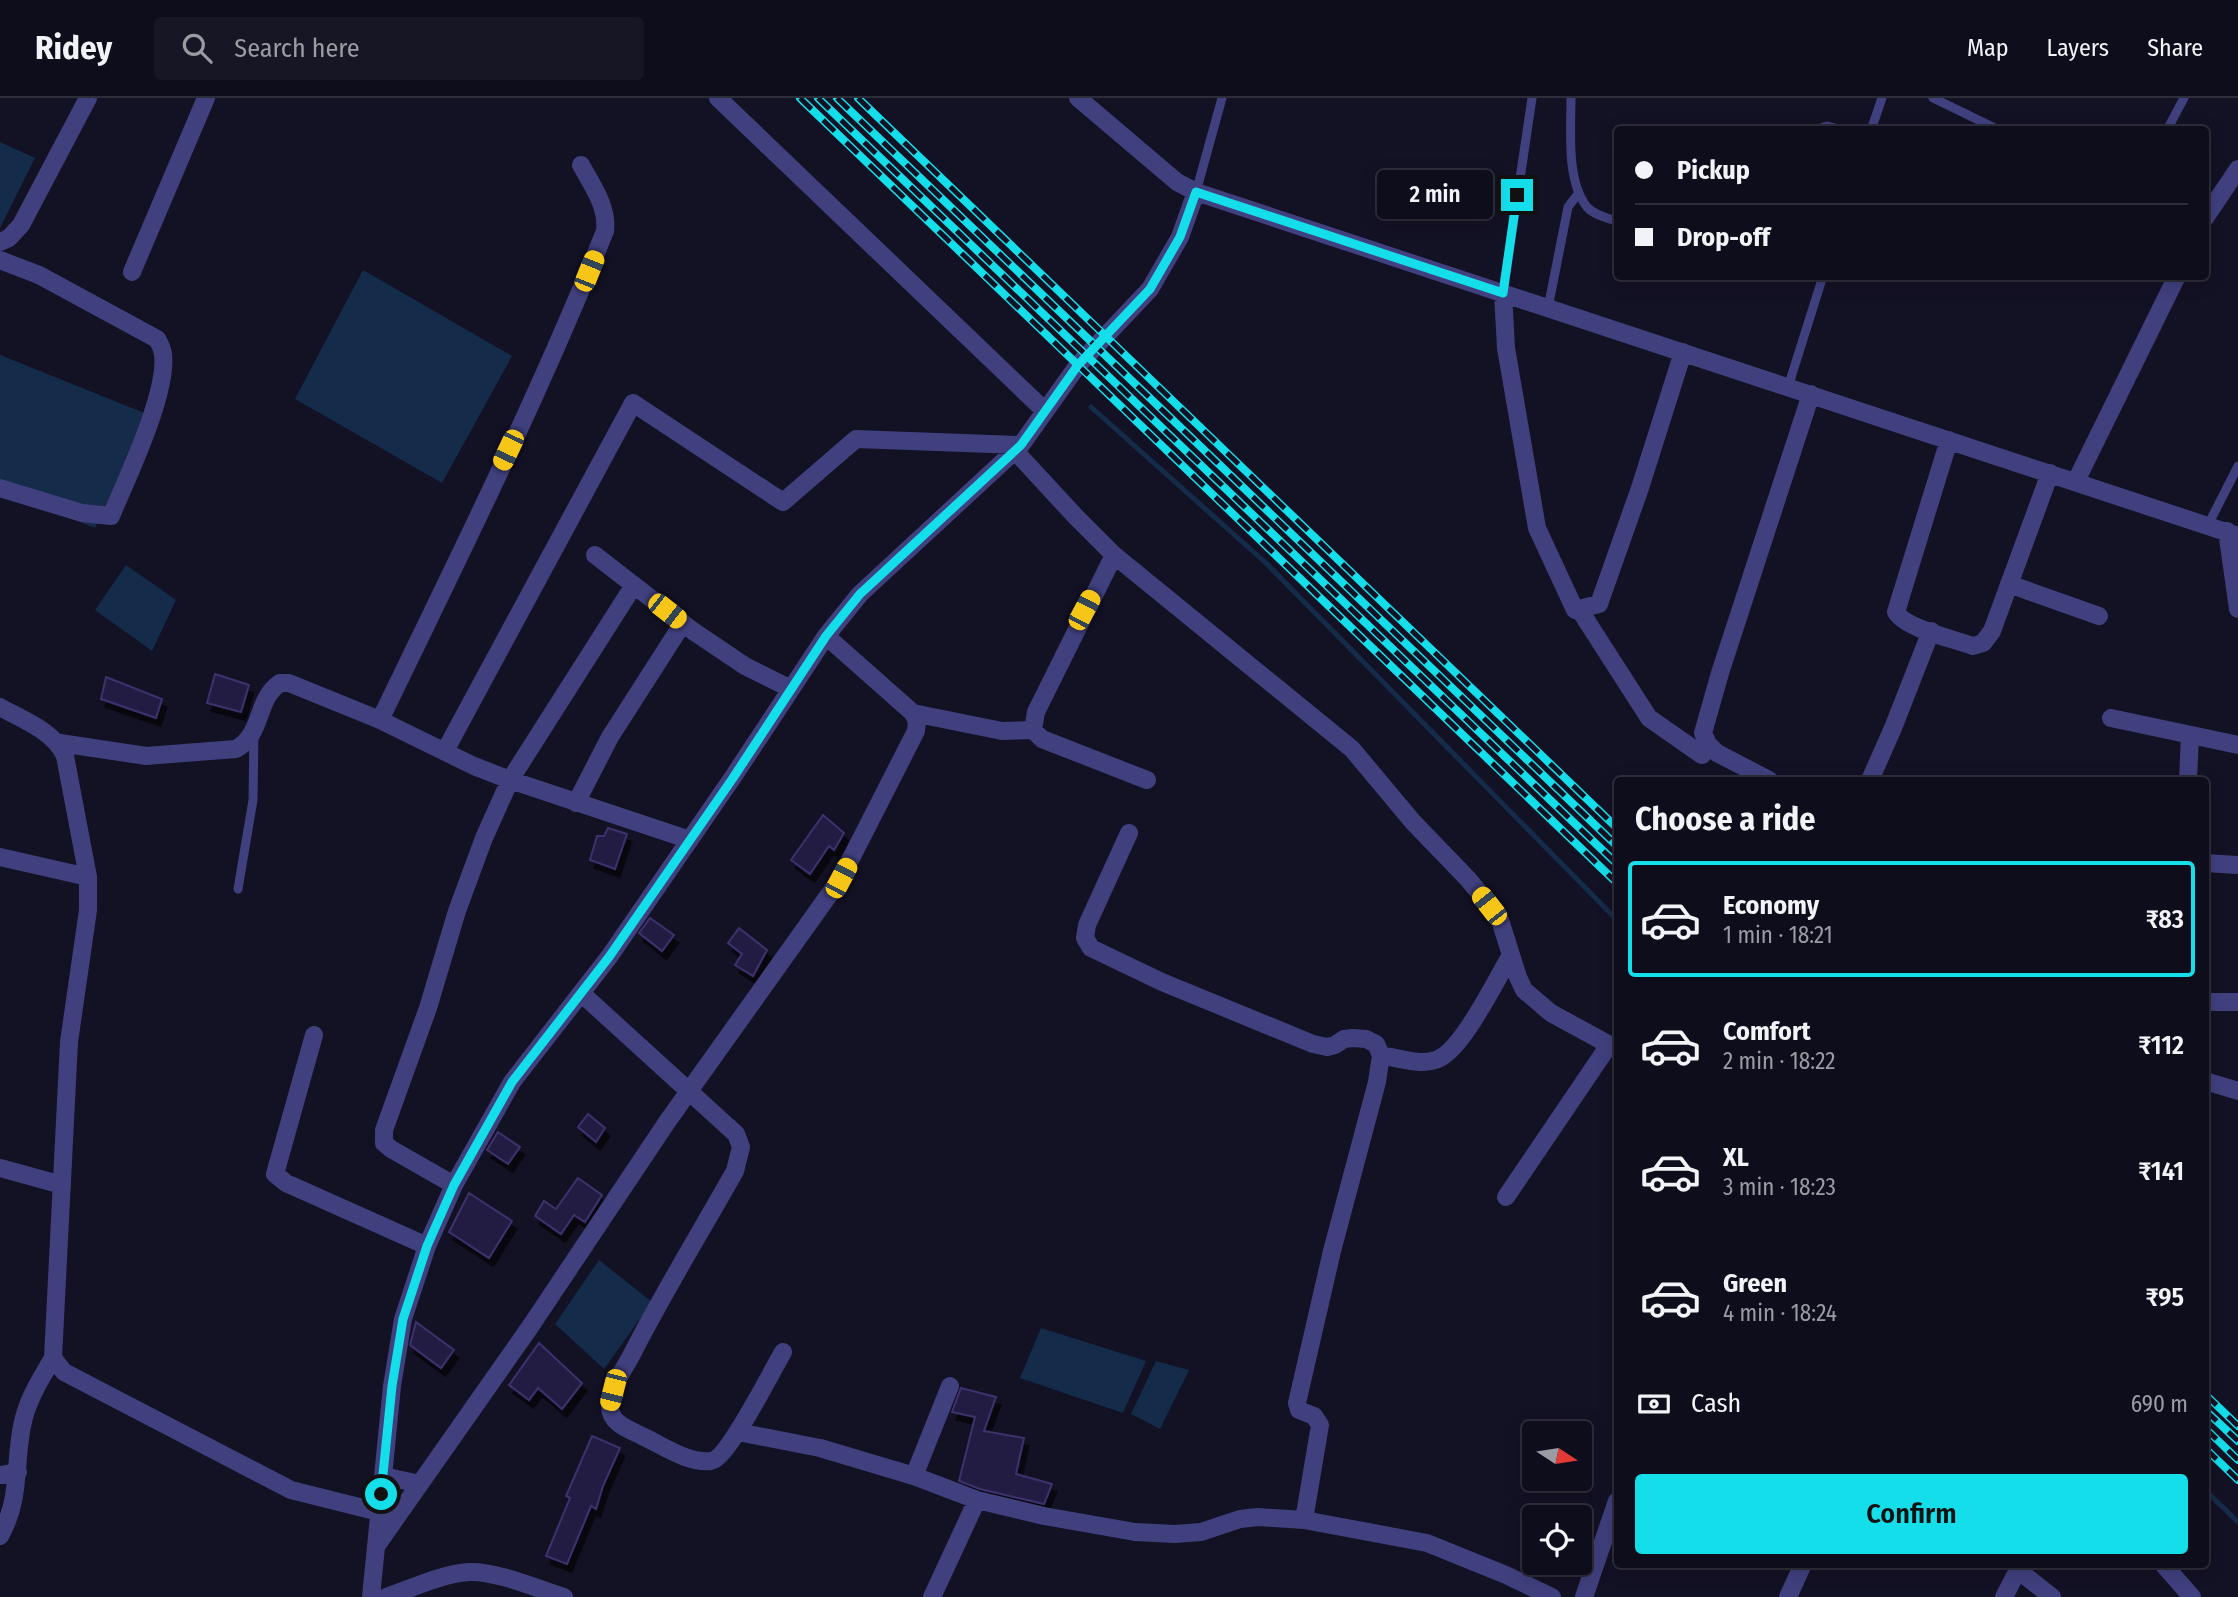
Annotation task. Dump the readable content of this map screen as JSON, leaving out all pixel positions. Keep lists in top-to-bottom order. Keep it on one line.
{"north":"right","page":{"header":"Ridey","search":"Search here","nav":["Map","Layers","Share"],"banner":["Pickup","Drop-off"],"bubble":"2 min","heading":"Choose a ride","list":[{"name":"Economy","note":"1 min · 18:21","value":"₹83"},{"name":"Comfort","note":"2 min · 18:22","value":"₹112"},{"name":"XL","note":"3 min · 18:23","value":"₹141"},{"name":"Green","note":"4 min · 18:24","value":"₹95"}],"pay":["Cash","690 m"],"buttons":"Confirm"}}
